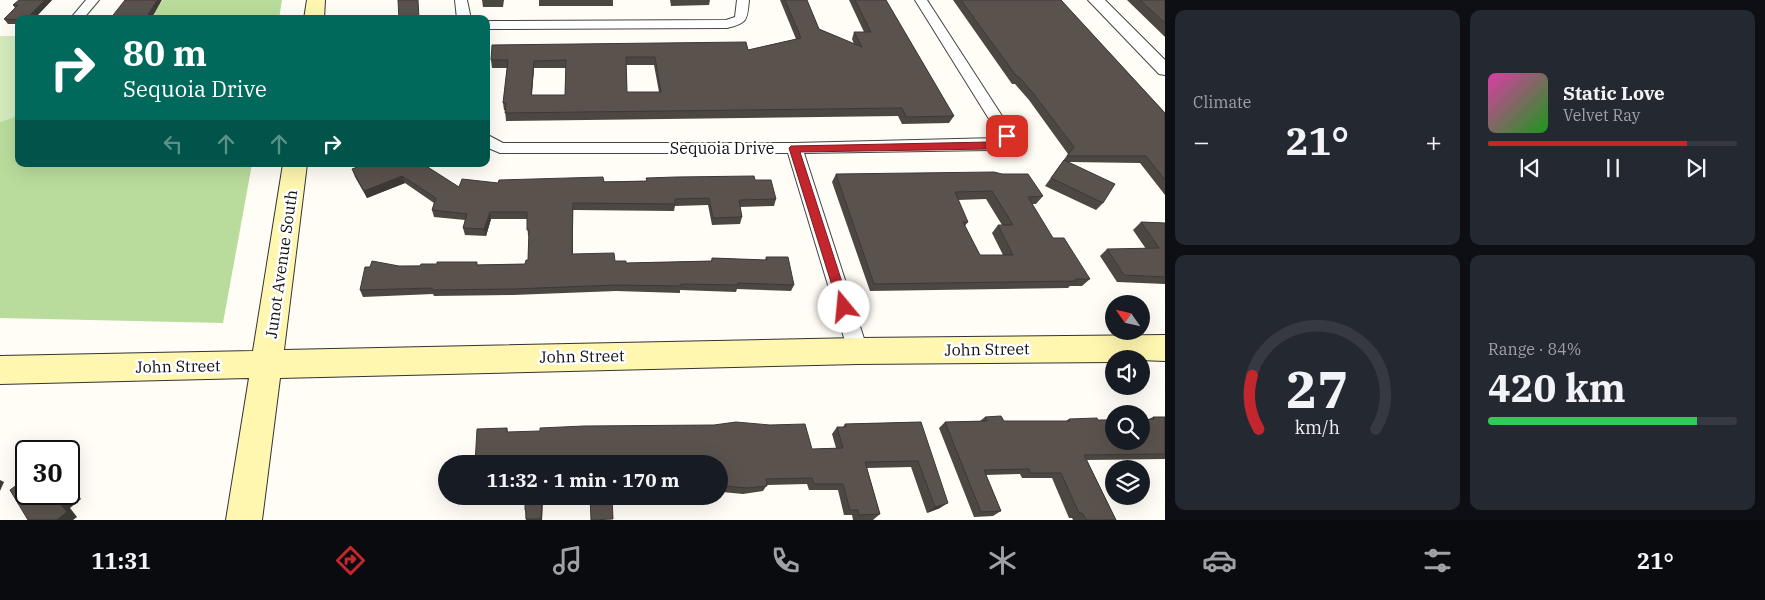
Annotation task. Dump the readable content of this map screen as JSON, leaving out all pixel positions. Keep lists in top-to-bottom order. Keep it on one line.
{"streets":{"main road":["Junot Avenue South","John Street"],"street":["Sequoia Drive"]},"crossings":[["Junot Avenue South","John Street"]],"north":"top left","page":{"tile":["Climate",["Range · 84%","420 km"]],"turn":["80 m","Sequoia Drive"],"song":["Static Love","Velvet Ray"],"heat":["−","21°","+"],"limit":"30","trip":"11:32 · 1 min · 170 m","tabs":["11:31","21°"],"gauge":["27","km/h"]}}
